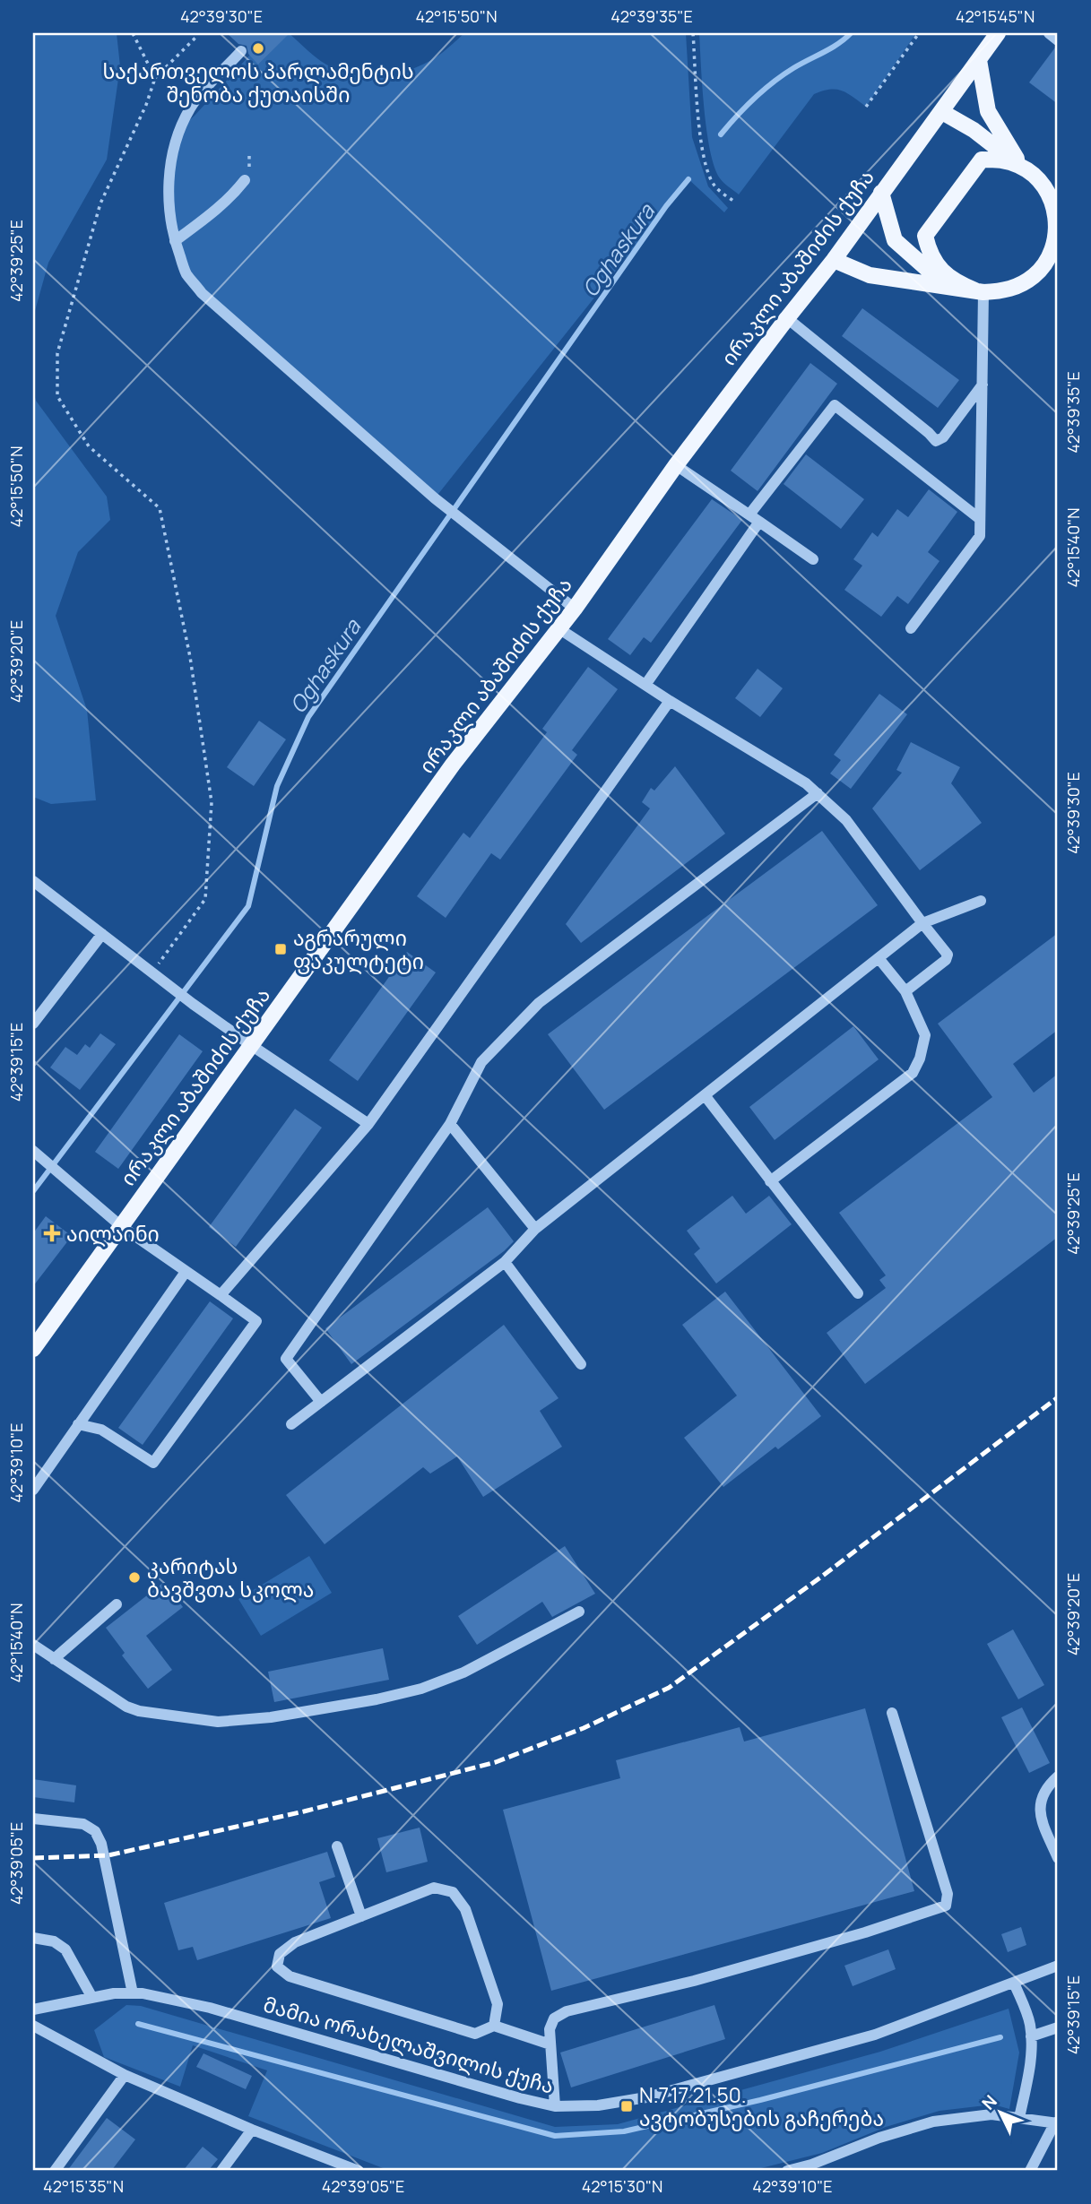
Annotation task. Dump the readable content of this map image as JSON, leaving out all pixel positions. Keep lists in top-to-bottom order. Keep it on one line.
{"streets":{"main road":["ირაკლი აბაშიძის ქუჩა"],"street":["მამია ორახელაშვილის ქუჩა"]},"water":["Oghaskura"],"places":{"other":["საქართველოს პარლამენტის შენობა ქუთაისში","კარიტას ბავშვთა სკოლა"],"transit":["აგრარული ფაკულტეტი","N.7.17.21.50. ავტობუსების გაჩერება"],"health":["აილაინი"]},"north":"top left","coordinates":["42°39'30\"E","42°15'50\"N","42°39'35\"E","42°15'45\"N","42°39'25\"E","42°15'40\"N","42°39'20\"E","42°39'15\"E","42°39'10\"E","42°39'05\"E","42°15'35\"N","42°15'30\"N"]}
